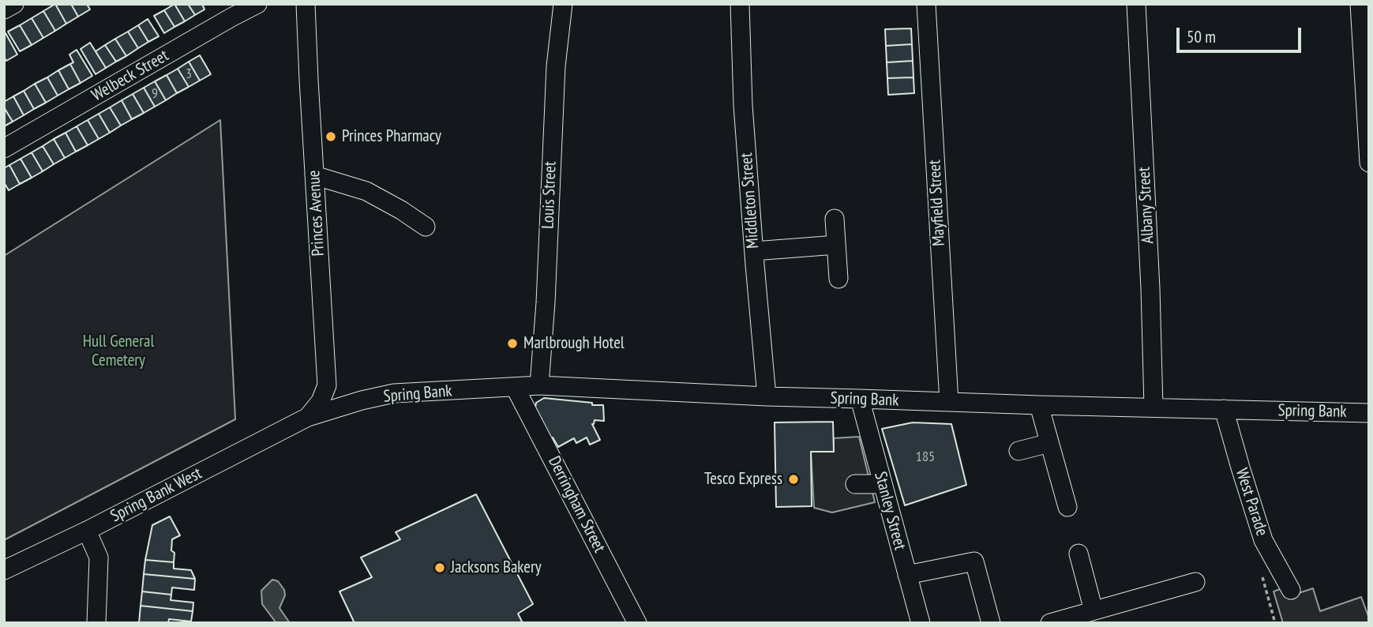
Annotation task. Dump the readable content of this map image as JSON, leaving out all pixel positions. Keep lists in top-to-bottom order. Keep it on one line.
{"streets":{"street":["Welbeck Street","Louis Street","Middleton Street","Mayfield Street","Albany Street","Princes Avenue","Spring Bank","Spring Bank West","West Parade","Derringham Street","Stanley Street"]},"crossings":[["Louis Street","Spring Bank"],["Middleton Street","Spring Bank"],["Mayfield Street","Spring Bank"],["Albany Street","Spring Bank"],["Princes Avenue","Spring Bank"],["Spring Bank","Spring Bank West"],["Spring Bank","West Parade"],["Spring Bank","Derringham Street"],["Spring Bank","Stanley Street"]],"parks":["Hull General Cemetery"],"places":["Princes Pharmacy","Marlbrough Hotel","Tesco Express","Jacksons Bakery"],"house_numbers":["3","9","185"],"scale_bar":"50 m"}
